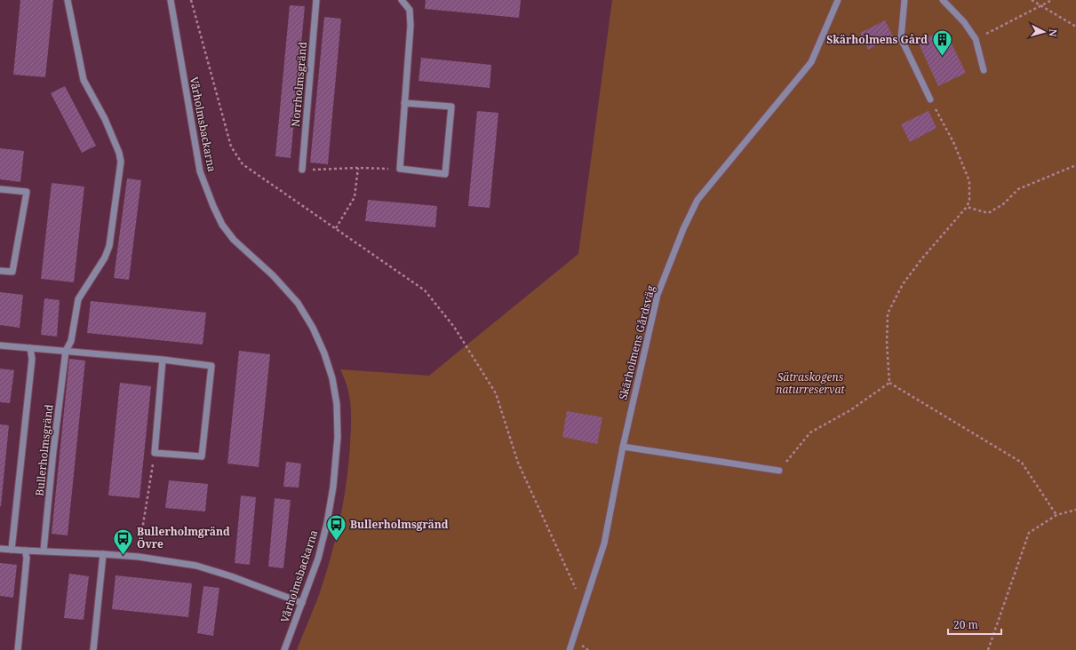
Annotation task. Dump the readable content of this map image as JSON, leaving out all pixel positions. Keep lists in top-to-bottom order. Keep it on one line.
{"streets":{"street":["Norrholmsgränd","Vårholmsbackarna","Skärholmens Gårdsväg","Bullerholmsgränd"]},"parks":["Sätraskogens naturreservat"],"places":{"building":["Skärholmens Gård"],"bus stop":["Bullerholmsgränd","Bullerholmgränd Övre"]},"scale_bar":"20 m","north":"right"}
